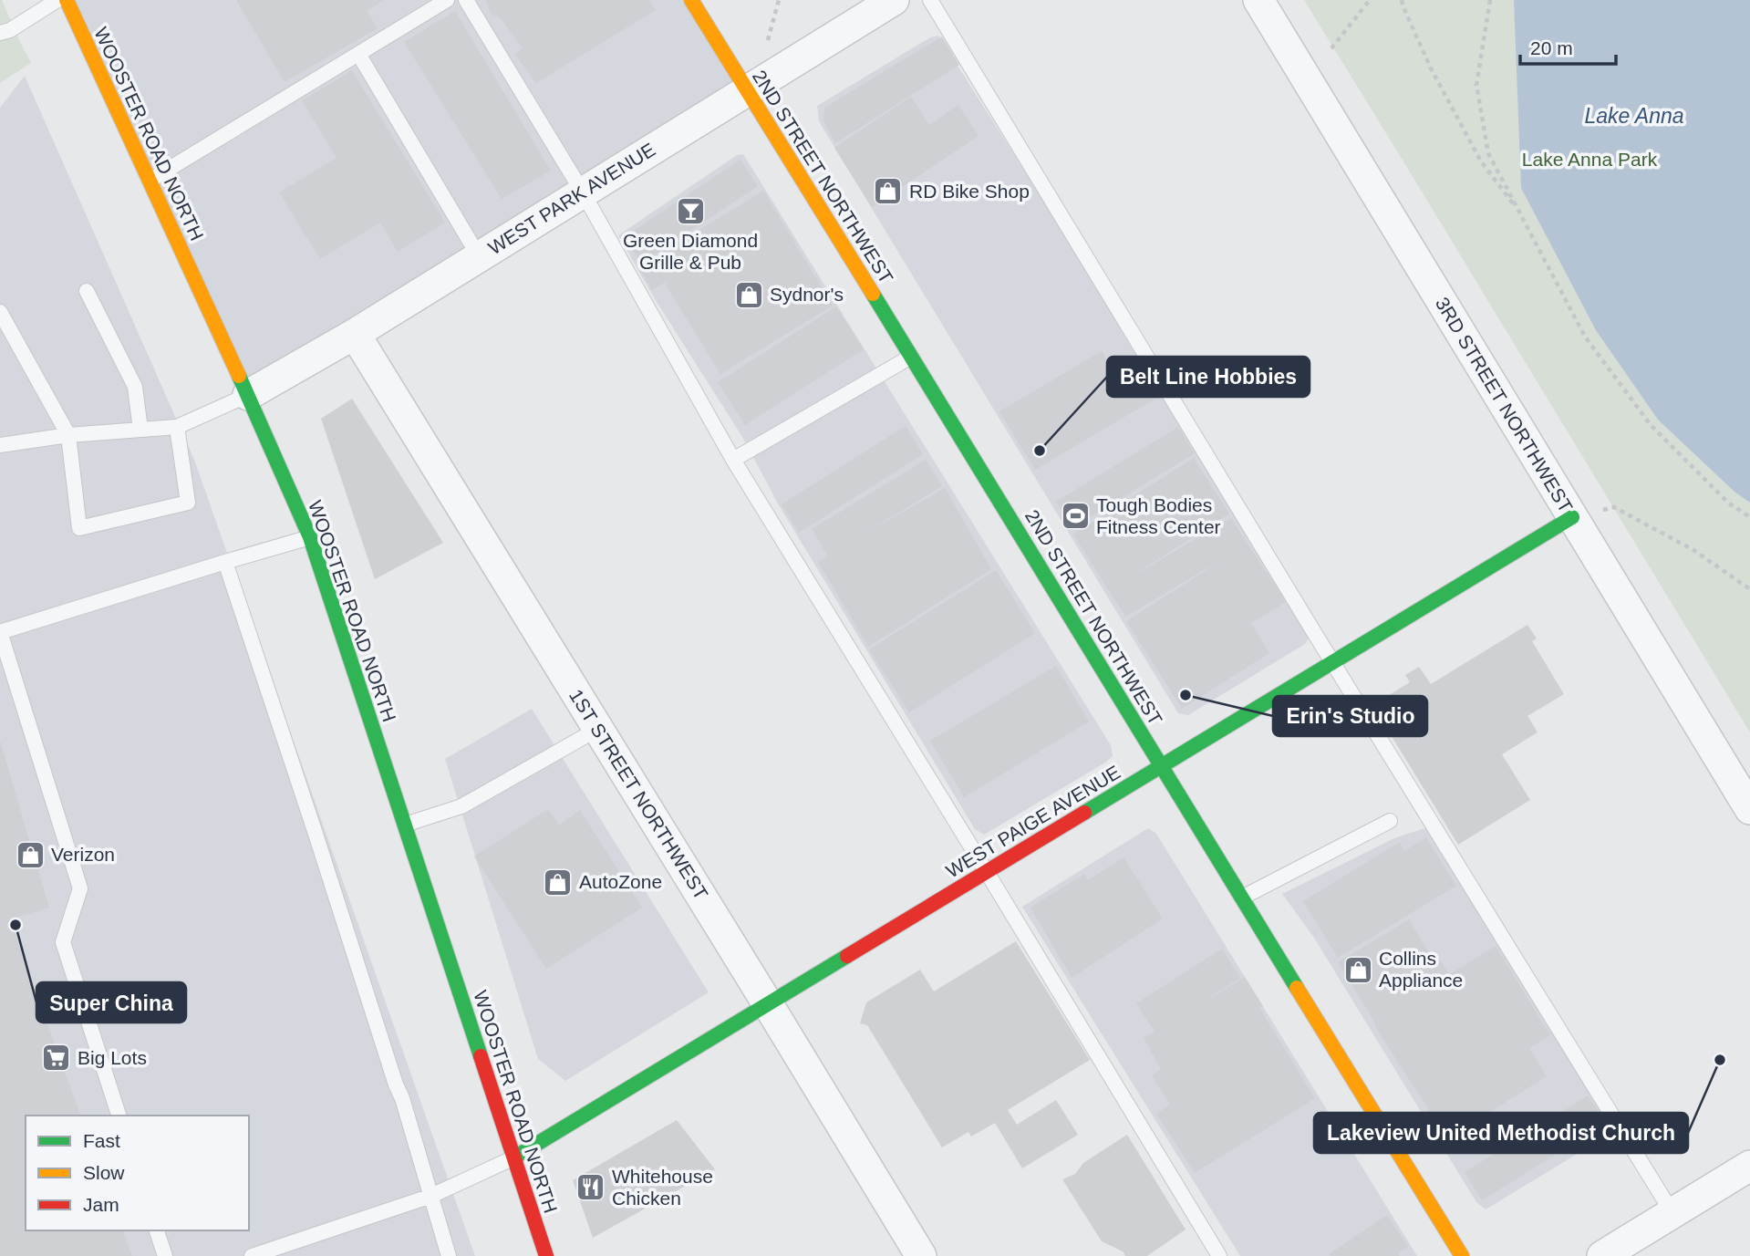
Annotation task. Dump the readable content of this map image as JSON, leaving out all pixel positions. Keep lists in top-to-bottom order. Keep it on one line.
{"streets":{"street":["WOOSTER ROAD NORTH","2ND STREET NORTHWEST","WEST PARK AVENUE","3RD STREET NORTHWEST","1ST STREET NORTHWEST","WEST PAIGE AVENUE"]},"crossings":[["WOOSTER ROAD NORTH","WEST PARK AVENUE"],["WOOSTER ROAD NORTH","WEST PAIGE AVENUE"],["2ND STREET NORTHWEST","WEST PARK AVENUE"],["2ND STREET NORTHWEST","WEST PAIGE AVENUE"],["WEST PARK AVENUE","1ST STREET NORTHWEST"],["3RD STREET NORTHWEST","WEST PAIGE AVENUE"],["1ST STREET NORTHWEST","WEST PAIGE AVENUE"]],"water":["Lake Anna"],"parks":["Lake Anna Park"],"places":{"shop":["RD Bike Shop","Sydnor's","Verizon","AutoZone","Collins Appliance"],"bar":["Green Diamond Grille & Pub"],"other":["Belt Line Hobbies","Erin's Studio","Super China","Lakeview United Methodist Church"],"sports":["Tough Bodies Fitness Center"],"supermarket":["Big Lots"],"restaurant":["Whitehouse Chicken"]},"legend":["Fast","Slow","Jam"],"scale_bar":"20 m"}
